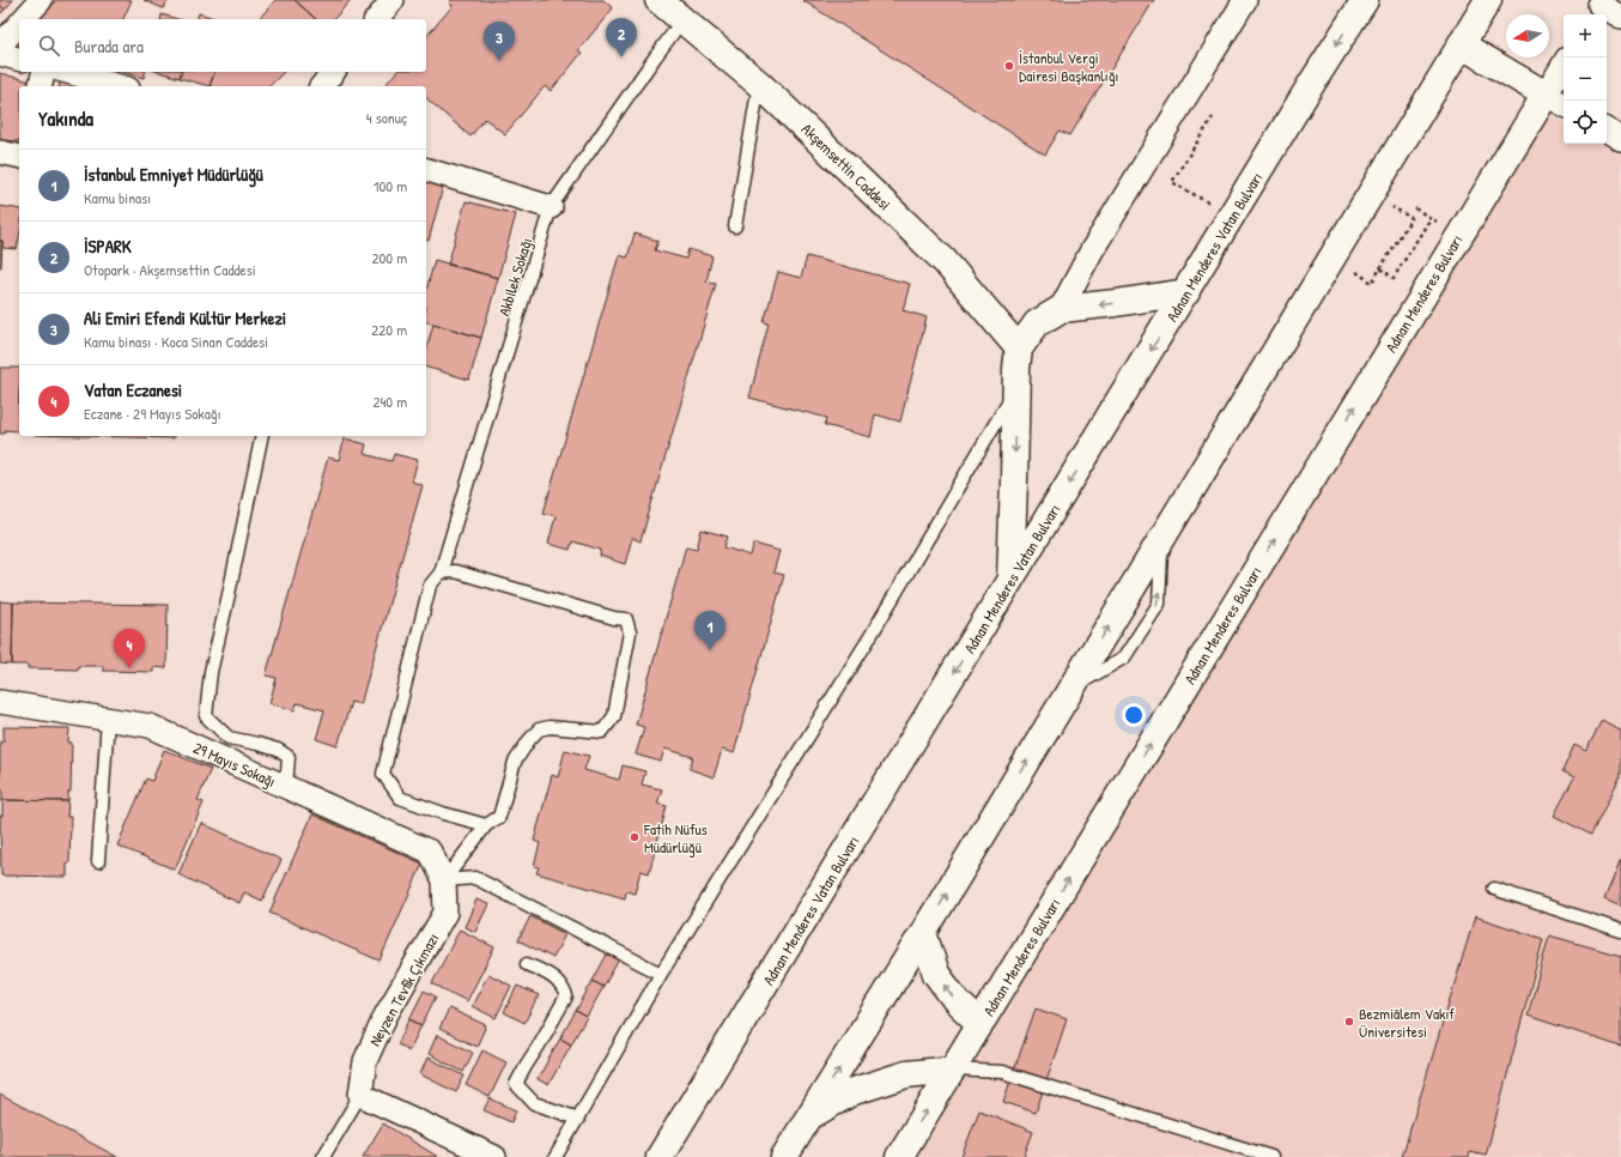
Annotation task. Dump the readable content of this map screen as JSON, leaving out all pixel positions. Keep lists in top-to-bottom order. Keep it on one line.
{"streets":{"main road":["Akşemsettin Caddesi","Adnan Menderes Vatan Bulvarı","Adnan Menderes Bulvarı"],"street":["29 Mayıs Sokağı","Neyzen Tevfik Çıkmazı"],"lane":["Akbilek Sokağı"]},"crossings":[["Akşemsettin Caddesi","Akbilek Sokağı"],["29 Mayıs Sokağı","Neyzen Tevfik Çıkmazı"]],"places":["İstanbul Vergi Dairesi Başkanlığı","Fatih Nüfus Müdürlüğü","Bezmiâlem Vakıf Üniversitesi"],"north":"left","page":{"map_buttons":["+","−"],"pins":["2","3","1","4"],"search":"Burada ara","heading":["Yakında","4 sonuç"],"list":[{"mark":"1","name":"İstanbul Emniyet Müdürlüğü","note":"Kamu binası","value":"100 m"},{"mark":"2","name":"İSPARK","note":"Otopark · Akşemsettin Caddesi","value":"200 m"},{"mark":"3","name":"Ali Emiri Efendi Kültür Merkezi","note":"Kamu binası · Koca Sinan Caddesi","value":"220 m"},{"mark":"4","name":"Vatan Eczanesi","note":"Eczane · 29 Mayıs Sokağı","value":"240 m"}]}}
